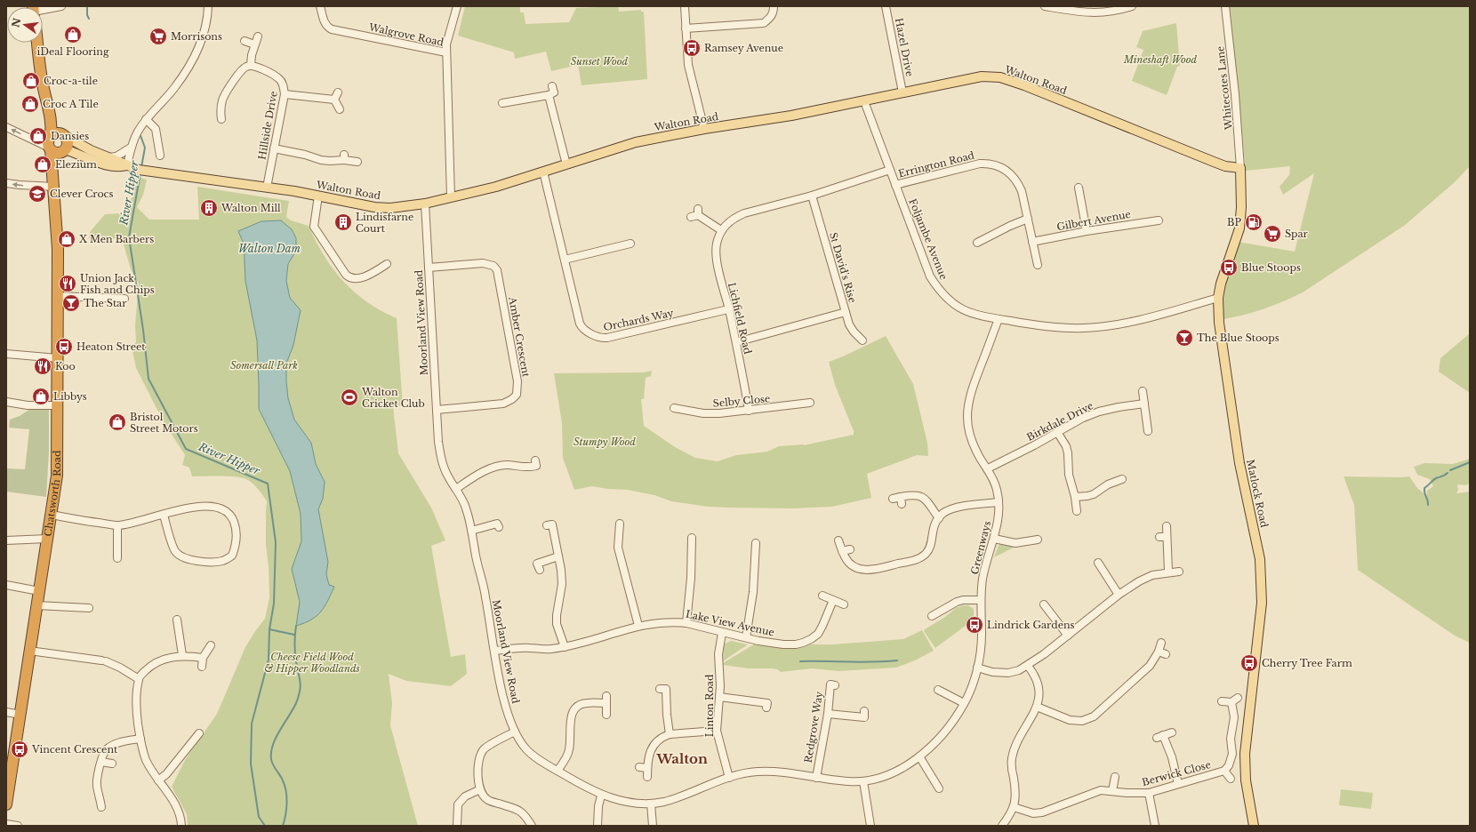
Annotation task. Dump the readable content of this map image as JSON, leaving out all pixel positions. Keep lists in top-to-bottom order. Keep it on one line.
{"streets":{"highway":["Chatsworth Road"],"main road":["Walton Road","Matlock Road"],"street":["Walgrove Road","Hazel Drive","Whitecotes Lane","Hillside Drive","Errington Road","Gilbert Avenue","Foljambe Avenue","St David's Rise","Lichfield Road","Orchards Way","Moorland View Road","Amber Crescent","Selby Close","Birkdale Drive","Greenways","Lake View Avenue","Linton Road","Redgrove Way","Berwick Close"]},"crossings":[["Walgrove Road","Walton Road"],["Hazel Drive","Walton Road"],["Walton Road","Whitecotes Lane"],["Walton Road","Hillside Drive"],["Walton Road","Foljambe Avenue"],["Walton Road","Orchards Way"],["Walton Road","Moorland View Road"],["Walton Road","Chatsworth Road"],["Walton Road","Matlock Road"],["Whitecotes Lane","Matlock Road"],["Errington Road","Gilbert Avenue"],["Errington Road","Foljambe Avenue"],["Foljambe Avenue","Matlock Road"],["Foljambe Avenue","Greenways"],["Lichfield Road","Orchards Way"],["Lichfield Road","Selby Close"],["Moorland View Road","Amber Crescent"],["Moorland View Road","Greenways"],["Moorland View Road","Lake View Avenue"],["Moorland View Road","Linton Road"],["Moorland View Road","Redgrove Way"],["Birkdale Drive","Greenways"],["Lake View Avenue","Linton Road"]],"districts":["Walton"],"water":["River Hipper","Walton Dam"],"parks":["Mineshaft Wood","Sunset Wood","Somersall Park","Stumpy Wood","Cheese Field Wood & Hipper Woodlands"],"places":{"shop":["iDeal Flooring","Croc-a-tile","Croc A Tile","Dansies","Elezium","X Men Barbers","Libbys","Bristol Street Motors"],"supermarket":["Morrisons","Spar"],"bus stop":["Ramsey Avenue","Blue Stoops","Heaton Street","Lindrick Gardens","Cherry Tree Farm","Vincent Crescent"],"school or university":["Clever Crocs"],"building":["Walton Mill","Lindisfarne Court"],"fuel station":["BP"],"restaurant":["Union Jack Fish and Chips","Koo"],"bar":["The Star","The Blue Stoops"],"sports":["Walton Cricket Club"]},"north":"left"}
